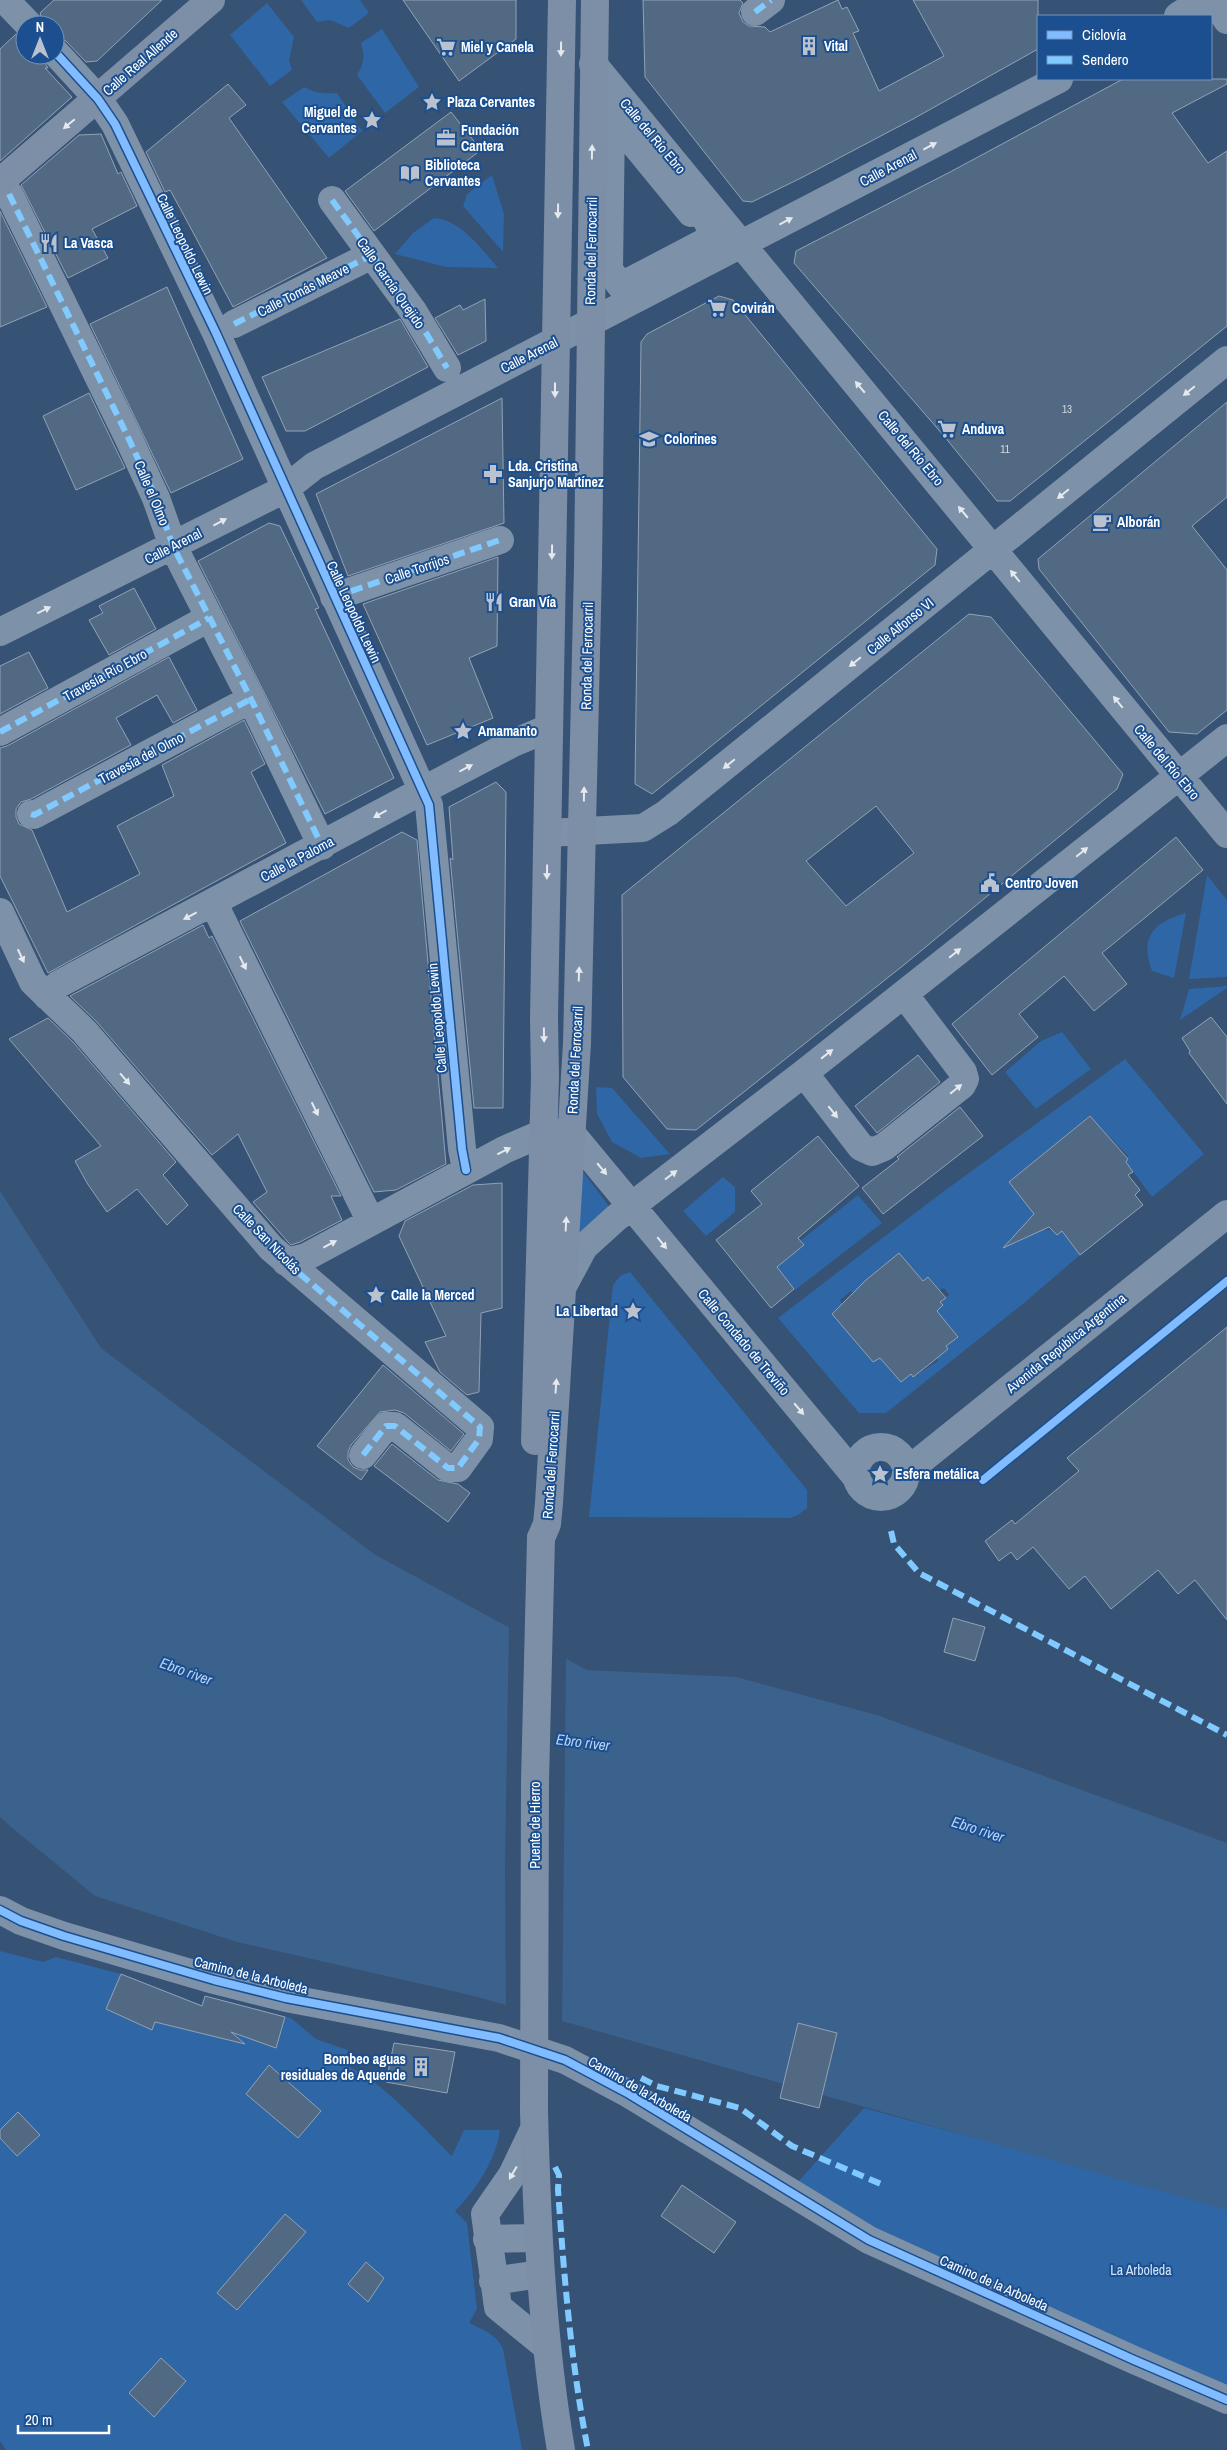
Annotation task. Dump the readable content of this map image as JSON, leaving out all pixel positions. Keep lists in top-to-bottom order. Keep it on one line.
{"streets":{"main road":["Calle Real Allende","Ronda del Ferrocarril","Puente de Hierro"],"street":["Calle del Río Ebro","Calle Arenal","Calle Leopoldo Lewin","Calle García Quejido","Calle Tomás Meave","Calle el Olmo","Calle Torrijos","Calle Alfonso VI","Travesía Río Ebro","Travesía del Olmo","Calle la Paloma","Calle San Nicolás","Calle Condado de Treviño","Avenida República Argentina","Camino de la Arboleda"]},"crossings":[["Calle Real Allende","Calle Leopoldo Lewin"],["Calle Real Allende","Calle el Olmo"],["Calle del Río Ebro","Calle Arenal"],["Calle del Río Ebro","Ronda del Ferrocarril"],["Calle del Río Ebro","Calle Alfonso VI"],["Calle Arenal","Calle Leopoldo Lewin"],["Calle Arenal","Ronda del Ferrocarril"],["Calle Arenal","Calle el Olmo"],["Calle Leopoldo Lewin","Calle Torrijos"],["Calle Leopoldo Lewin","Calle la Paloma"],["Ronda del Ferrocarril","Calle Alfonso VI"],["Ronda del Ferrocarril","Calle la Paloma"],["Ronda del Ferrocarril","Calle Condado de Treviño"],["Ronda del Ferrocarril","Puente de Hierro"],["Calle García Quejido","Calle Tomás Meave"],["Calle el Olmo","Travesía Río Ebro"],["Calle el Olmo","Travesía del Olmo"],["Calle el Olmo","Calle la Paloma"],["Calle la Paloma","Calle San Nicolás"],["Calle Condado de Treviño","Avenida República Argentina"]],"one_way":["Calle Real Allende","Calle del Río Ebro","Calle Arenal","Calle Alfonso VI","Calle Condado de Treviño"],"water":["Ebro river"],"parks":["La Arboleda"],"places":{"building":["Vital","Bombeo aguas residuales de Aquende"],"supermarket":["Miel y Canela","Covirán","Anduva"],"place":["Plaza Cervantes","Miguel de Cervantes","Amamanto","Calle la Merced","La Libertad","Esfera metálica"],"office":["Fundación Cantera"],"library":["Biblioteca Cervantes"],"restaurant":["La Vasca","Gran Vía"],"school or university":["Colorines"],"pharmacy":["Lda. Cristina Sanjurjo Martínez"],"cafe":["Alborán"],"public building":["Centro Joven"]},"house_numbers":["13","11"],"legend":["Ciclovía","Sendero"],"scale_bar":"20 m","north":"top"}
